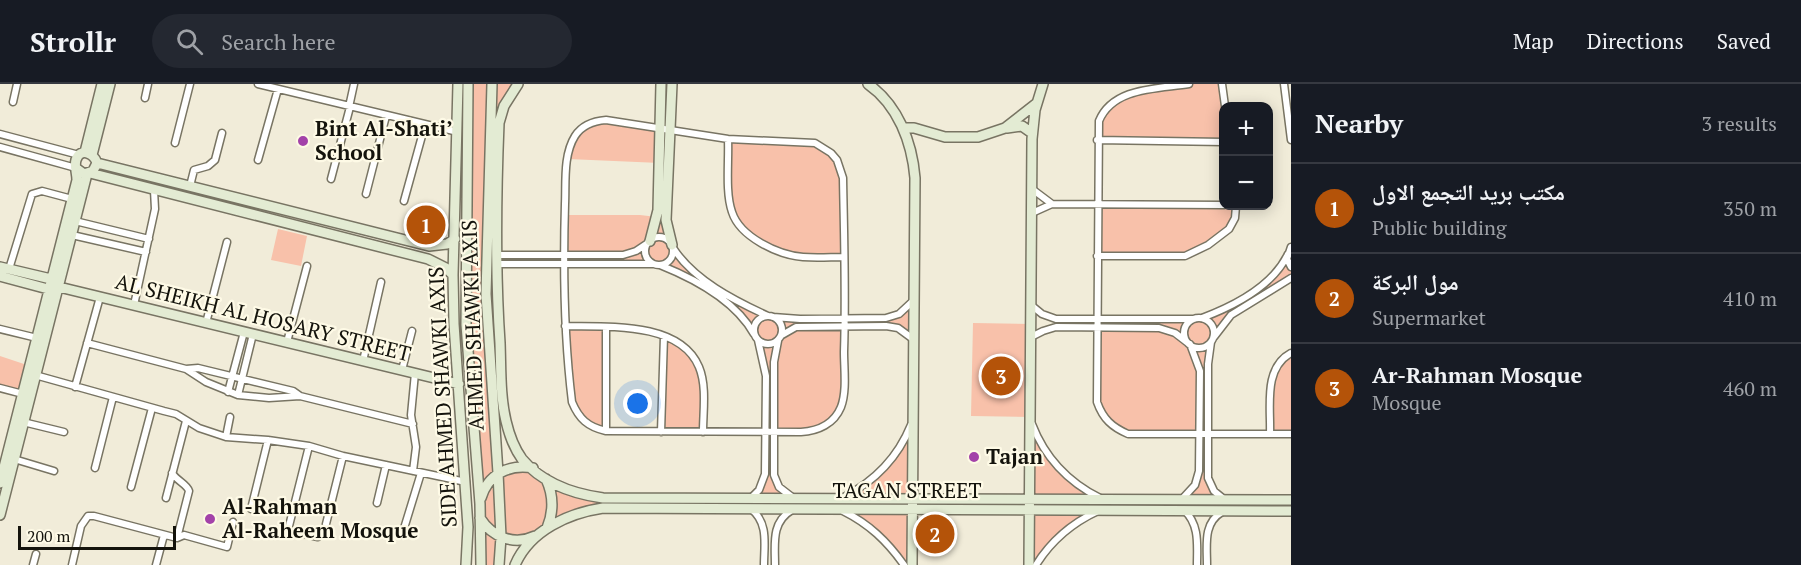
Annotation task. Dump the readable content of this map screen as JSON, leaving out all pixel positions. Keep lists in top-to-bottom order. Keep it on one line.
{"streets":{"street":["AL SHEIKH AL HOSARY STREET","AHMED SHAWKI AXIS","SIDE AHMED SHAWKI AXIS","TAGAN STREET"]},"crossings":[["AL SHEIKH AL HOSARY STREET","SIDE AHMED SHAWKI AXIS"],["AHMED SHAWKI AXIS","TAGAN STREET"]],"places":["Bint Al-Shati’ School","Tajan","Al-Rahman Al-Raheem Mosque"],"scale_bar":"200 m","page":{"header":"Strollr","search":"Search here","nav":["Map","Directions","Saved"],"heading":["Nearby","3 results"],"map_buttons":["+","−"],"list":[{"mark":"1","name":"مكتب بريد التجمع الاول","note":"Public building","value":"350 m"},{"mark":"2","name":"مول البركة","note":"Supermarket","value":"410 m"},{"mark":"3","name":"Ar-Rahman Mosque","note":"Mosque","value":"460 m"}],"pins":["1","3","2"],"scale":"200 m"}}
